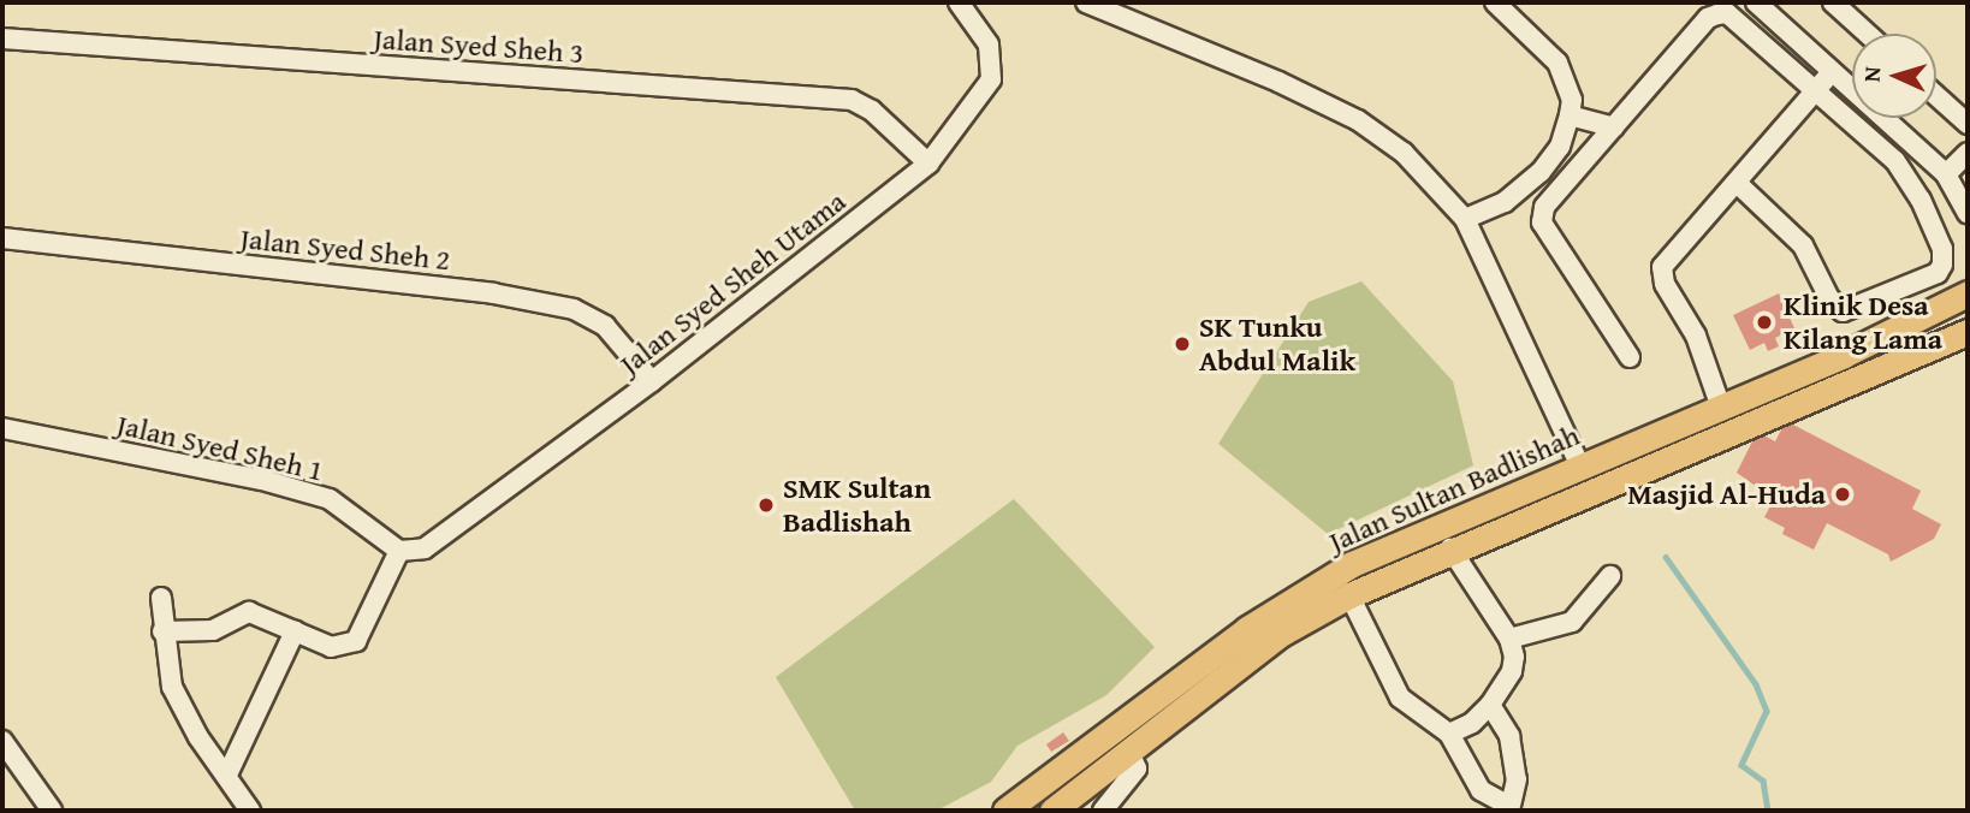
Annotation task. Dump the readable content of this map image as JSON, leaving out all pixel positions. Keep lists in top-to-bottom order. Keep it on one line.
{"streets":{"main road":["Jalan Sultan Badlishah"],"street":["Jalan Syed Sheh 3","Jalan Syed Sheh 2","Jalan Syed Sheh Utama","Jalan Syed Sheh 1"]},"crossings":[["Jalan Syed Sheh 3","Jalan Syed Sheh Utama"],["Jalan Syed Sheh 2","Jalan Syed Sheh Utama"],["Jalan Syed Sheh Utama","Jalan Syed Sheh 1"]],"places":["Klinik Desa Kilang Lama","SK Tunku Abdul Malik","Masjid Al-Huda","SMK Sultan Badlishah"],"north":"left"}
